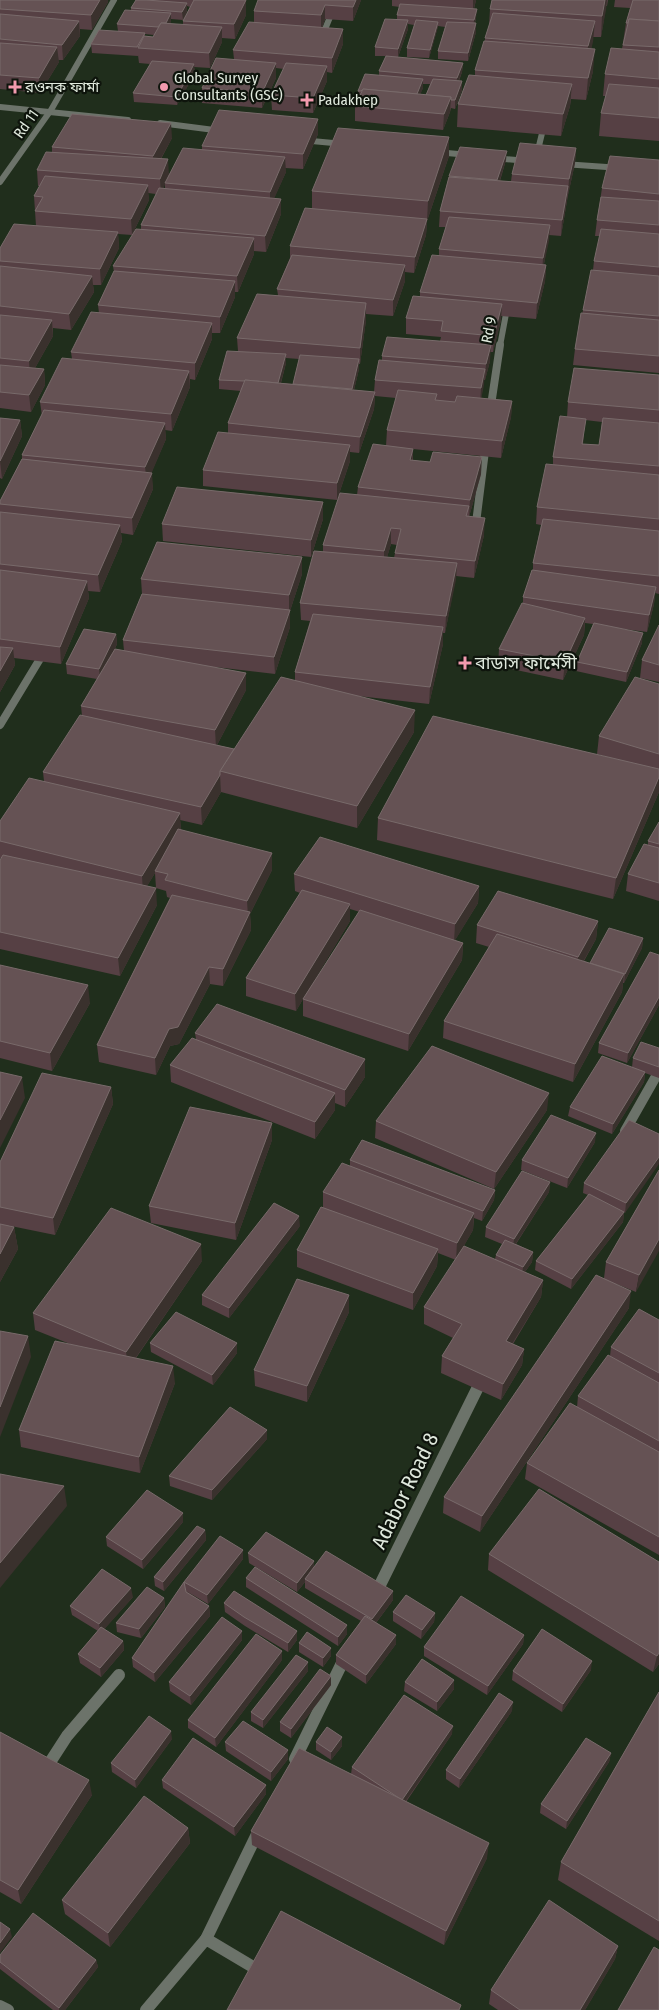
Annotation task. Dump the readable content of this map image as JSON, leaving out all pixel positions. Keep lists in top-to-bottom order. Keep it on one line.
{"streets":{"street":["Rd 11","Rd 9","Adabor Road 8"]},"places":{"health":["রওনক ফার্মা","Padakhep","বাডাস ফার্মেসী"],"other":["Global Survey Consultants (GSC)"]}}
